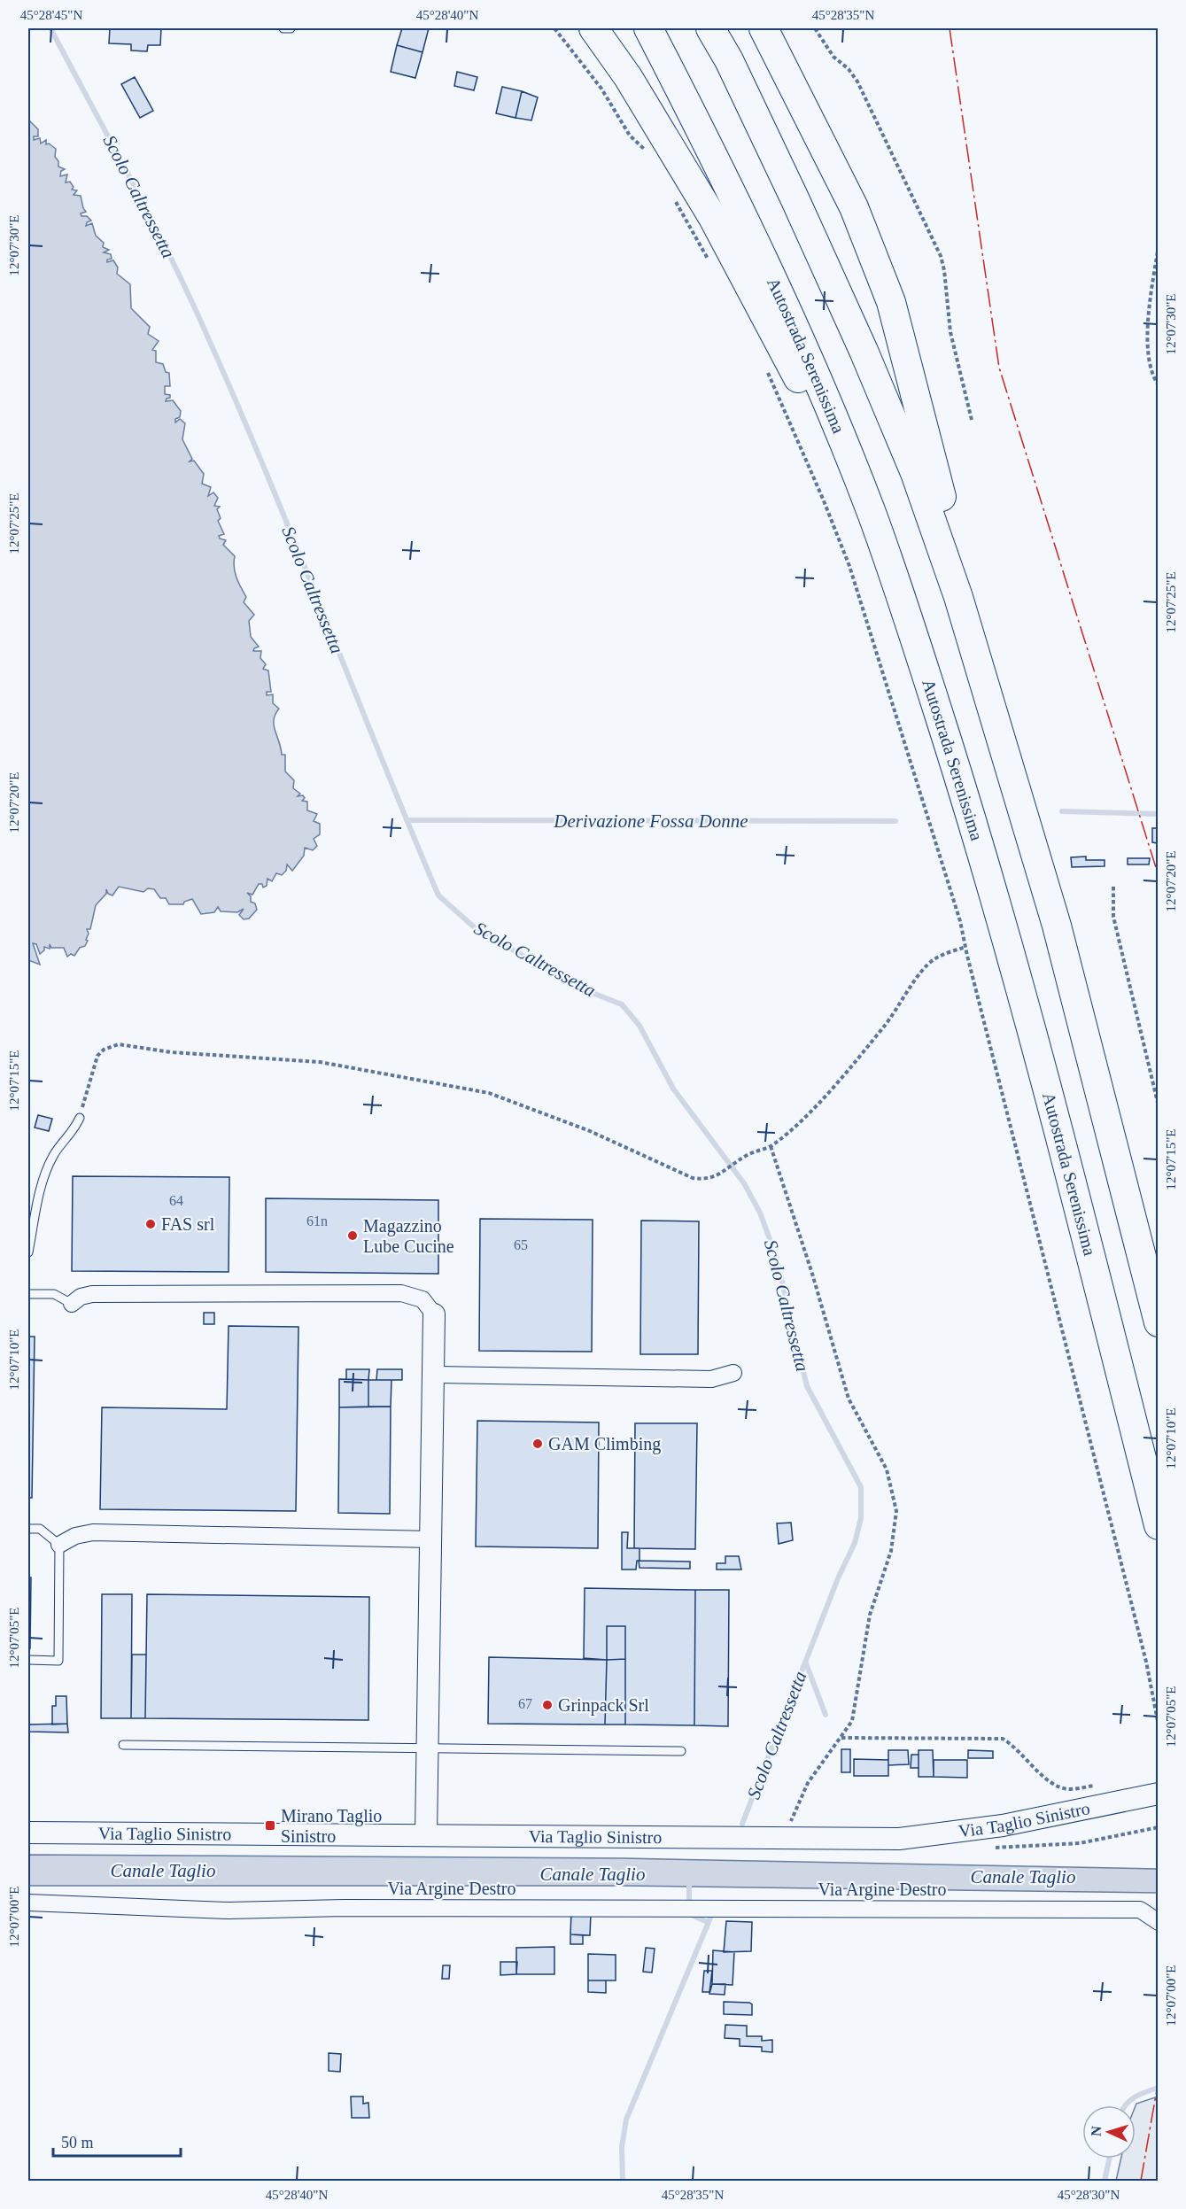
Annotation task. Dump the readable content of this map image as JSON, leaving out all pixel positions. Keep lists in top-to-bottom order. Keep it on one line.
{"streets":{"highway":["Autostrada Serenissima"],"main road":["Via Taglio Sinistro"],"street":["Via Argine Destro"]},"water":["Scolo Caltressetta","Derivazione Fossa Donne","Canale Taglio"],"places":{"other":["FAS srl","Magazzino Lube Cucine","GAM Climbing","Grinpack Srl"],"transit":["Mirano Taglio Sinistro"]},"house_numbers":["64","61n","65","67"],"scale_bar":"50 m","north":"left","coordinates":["45°28'45\"N","45°28'40\"N","45°28'35\"N","12°07'30\"E","12°07'25\"E","12°07'20\"E","12°07'15\"E","12°07'10\"E","12°07'05\"E","12°07'00\"E","45°28'30\"N"]}
